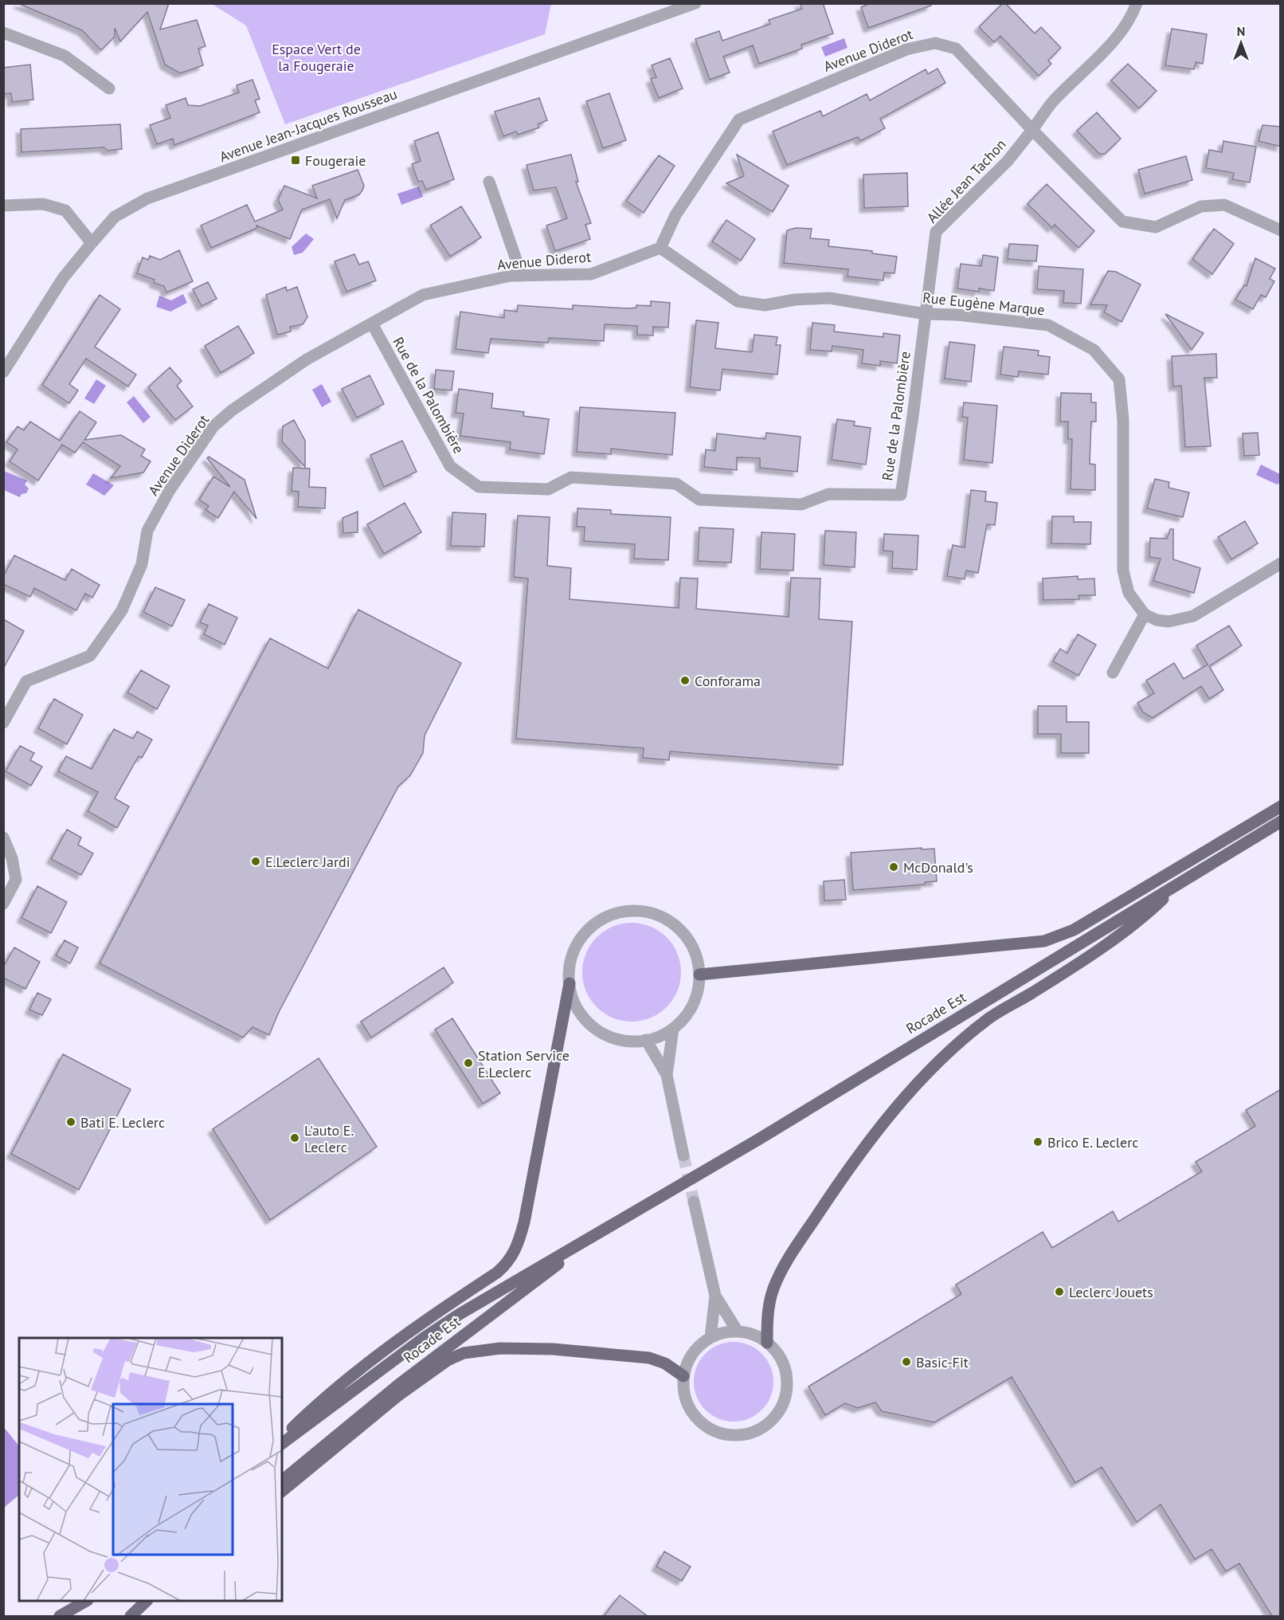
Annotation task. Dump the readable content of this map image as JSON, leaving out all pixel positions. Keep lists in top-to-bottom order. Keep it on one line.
{"streets":{"main road":["Rocade Est"],"street":["Avenue Diderot","Avenue Jean-Jacques Rousseau","Allée Jean Tachon","Rue Eugène Marque","Rue de la Palombière"]},"crossings":[["Avenue Diderot","Allée Jean Tachon"],["Avenue Diderot","Rue Eugène Marque"],["Avenue Diderot","Rue de la Palombière"],["Allée Jean Tachon","Rue Eugène Marque"],["Allée Jean Tachon","Rue de la Palombière"],["Rue Eugène Marque","Rue de la Palombière"]],"parks":["Espace Vert de la Fougeraie"],"places":{"transit":["Fougeraie"],"other":["Conforama","E.Leclerc Jardi","McDonald's","Station Service E.Leclerc","Bati E. Leclerc","L'auto E. Leclerc","Brico E. Leclerc","Leclerc Jouets","Basic-Fit"]},"north":"top"}
